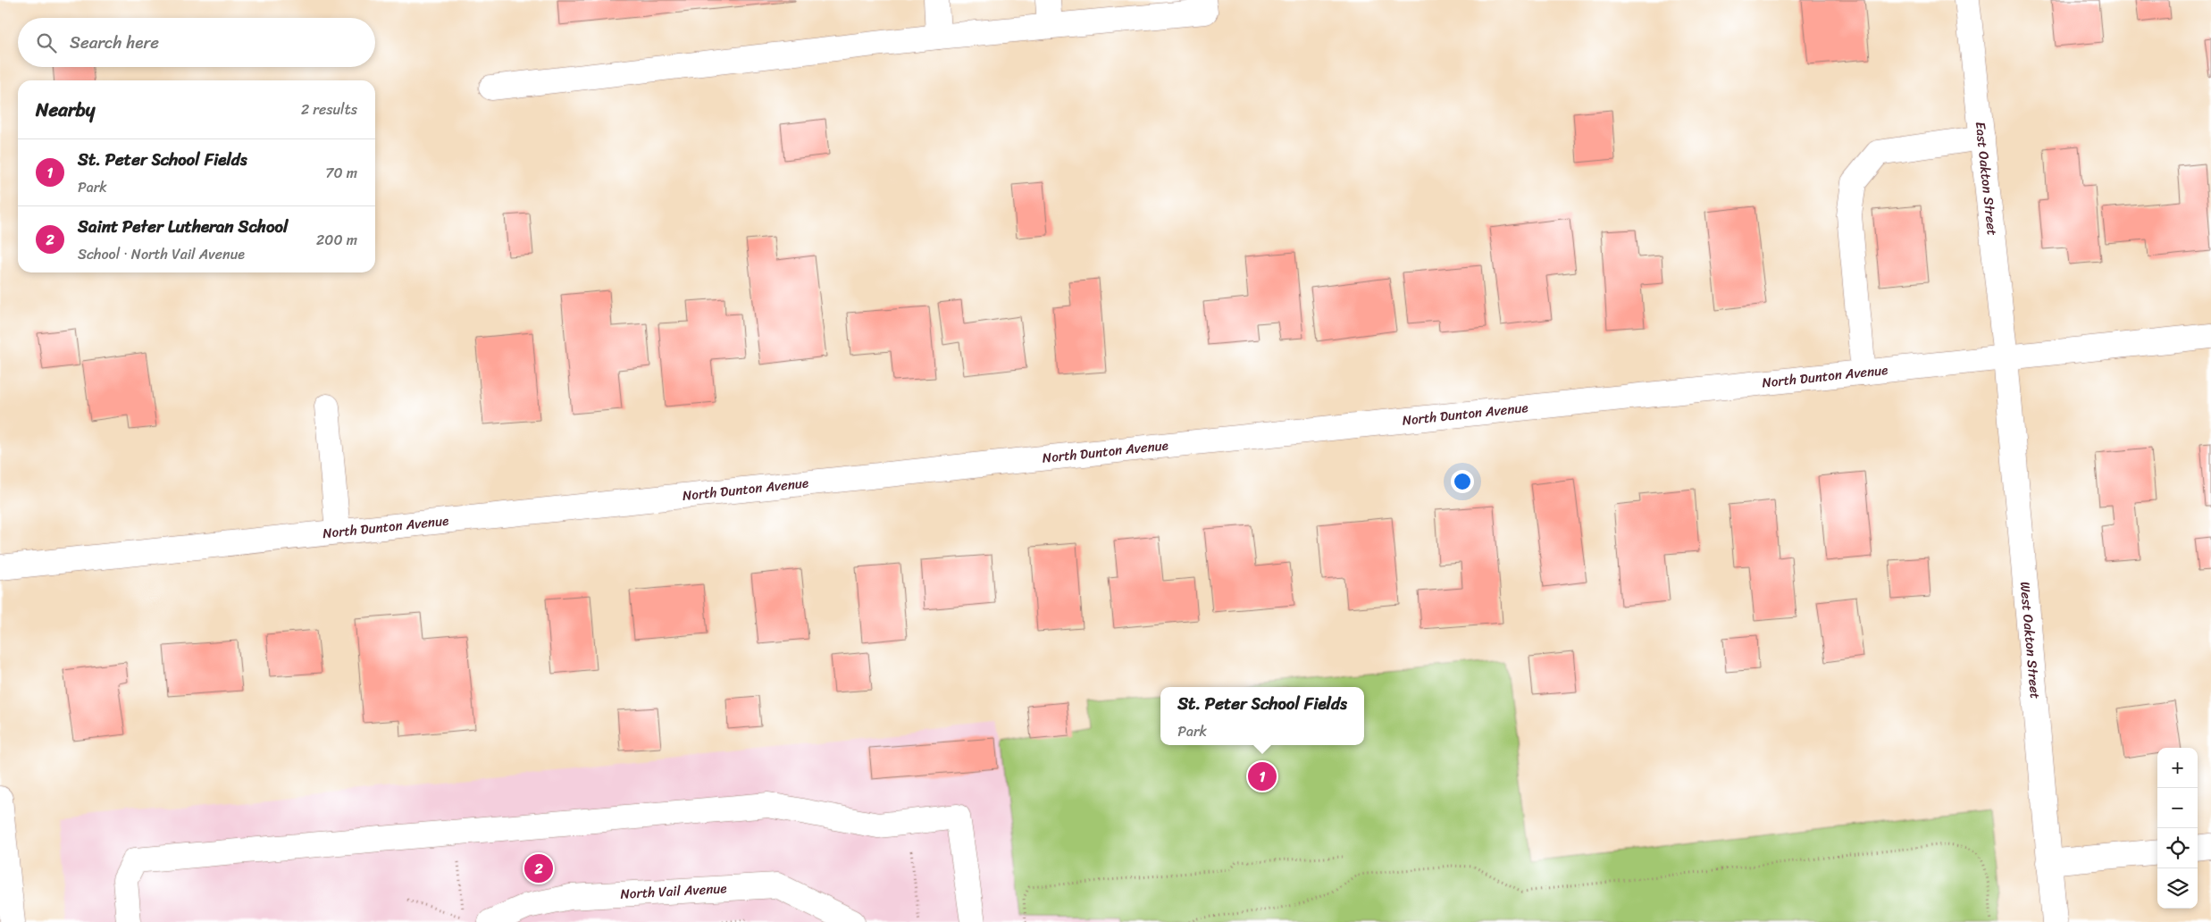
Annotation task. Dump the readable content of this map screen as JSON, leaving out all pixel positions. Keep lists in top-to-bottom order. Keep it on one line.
{"streets":{"street":["East Oakton Street","North Dunton Avenue","West Oakton Street","North Vail Avenue"]},"crossings":[["East Oakton Street","North Dunton Avenue"],["East Oakton Street","West Oakton Street"],["North Dunton Avenue","West Oakton Street"]],"page":{"search":"Search here","heading":["Nearby","2 results"],"list":[{"mark":"1","name":"St. Peter School Fields","note":"Park","value":"70 m"},{"mark":"2","name":"Saint Peter Lutheran School","note":"School · North Vail Avenue","value":"200 m"}],"popup":["St. Peter School Fields","Park"],"map_buttons":["+","−"],"pins":["1","2"]}}
